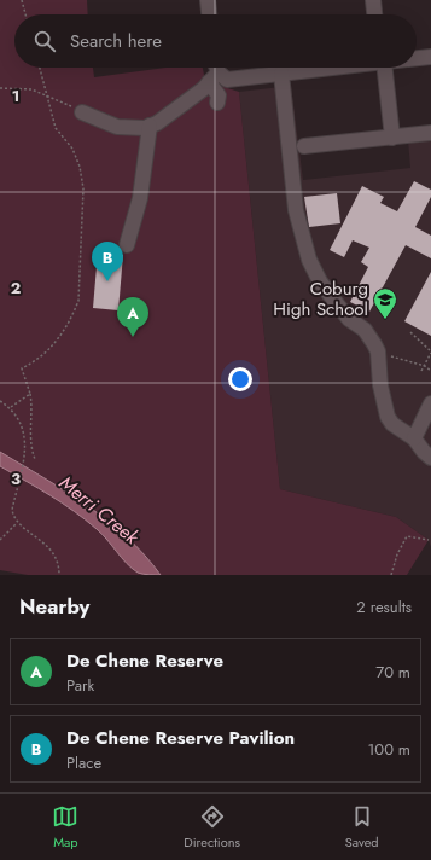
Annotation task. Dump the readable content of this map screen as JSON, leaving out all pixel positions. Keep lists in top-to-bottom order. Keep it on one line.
{"water":["Merri Creek"],"places":{"school or university":["Coburg High School"]},"page":{"search":"Search here","pins":["B","A"],"heading":["Nearby","2 results"],"list":[{"mark":"A","name":"De Chene Reserve","note":"Park","value":"70 m"},{"mark":"B","name":"De Chene Reserve Pavilion","note":"Place","value":"100 m"}],"nav":["Map","Directions","Saved"]},"grid":{"rows":["1","2","3"]}}
